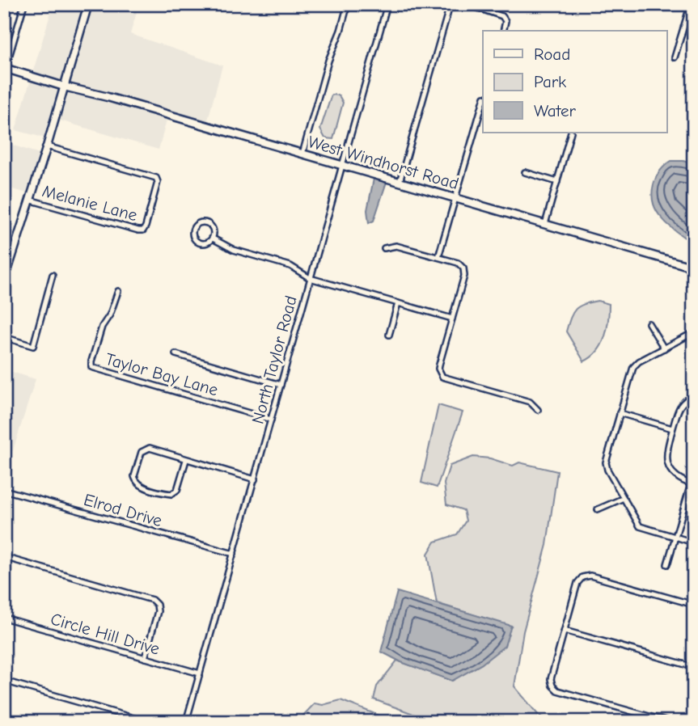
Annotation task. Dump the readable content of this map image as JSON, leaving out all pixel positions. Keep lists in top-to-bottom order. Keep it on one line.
{"streets":{"street":["West Windhorst Road","Melanie Lane","North Taylor Road","Taylor Bay Lane","Elrod Drive","Circle Hill Drive"]},"crossings":[["West Windhorst Road","North Taylor Road"],["North Taylor Road","Taylor Bay Lane"],["North Taylor Road","Elrod Drive"],["North Taylor Road","Circle Hill Drive"]],"legend":["Road","Park","Water"]}
